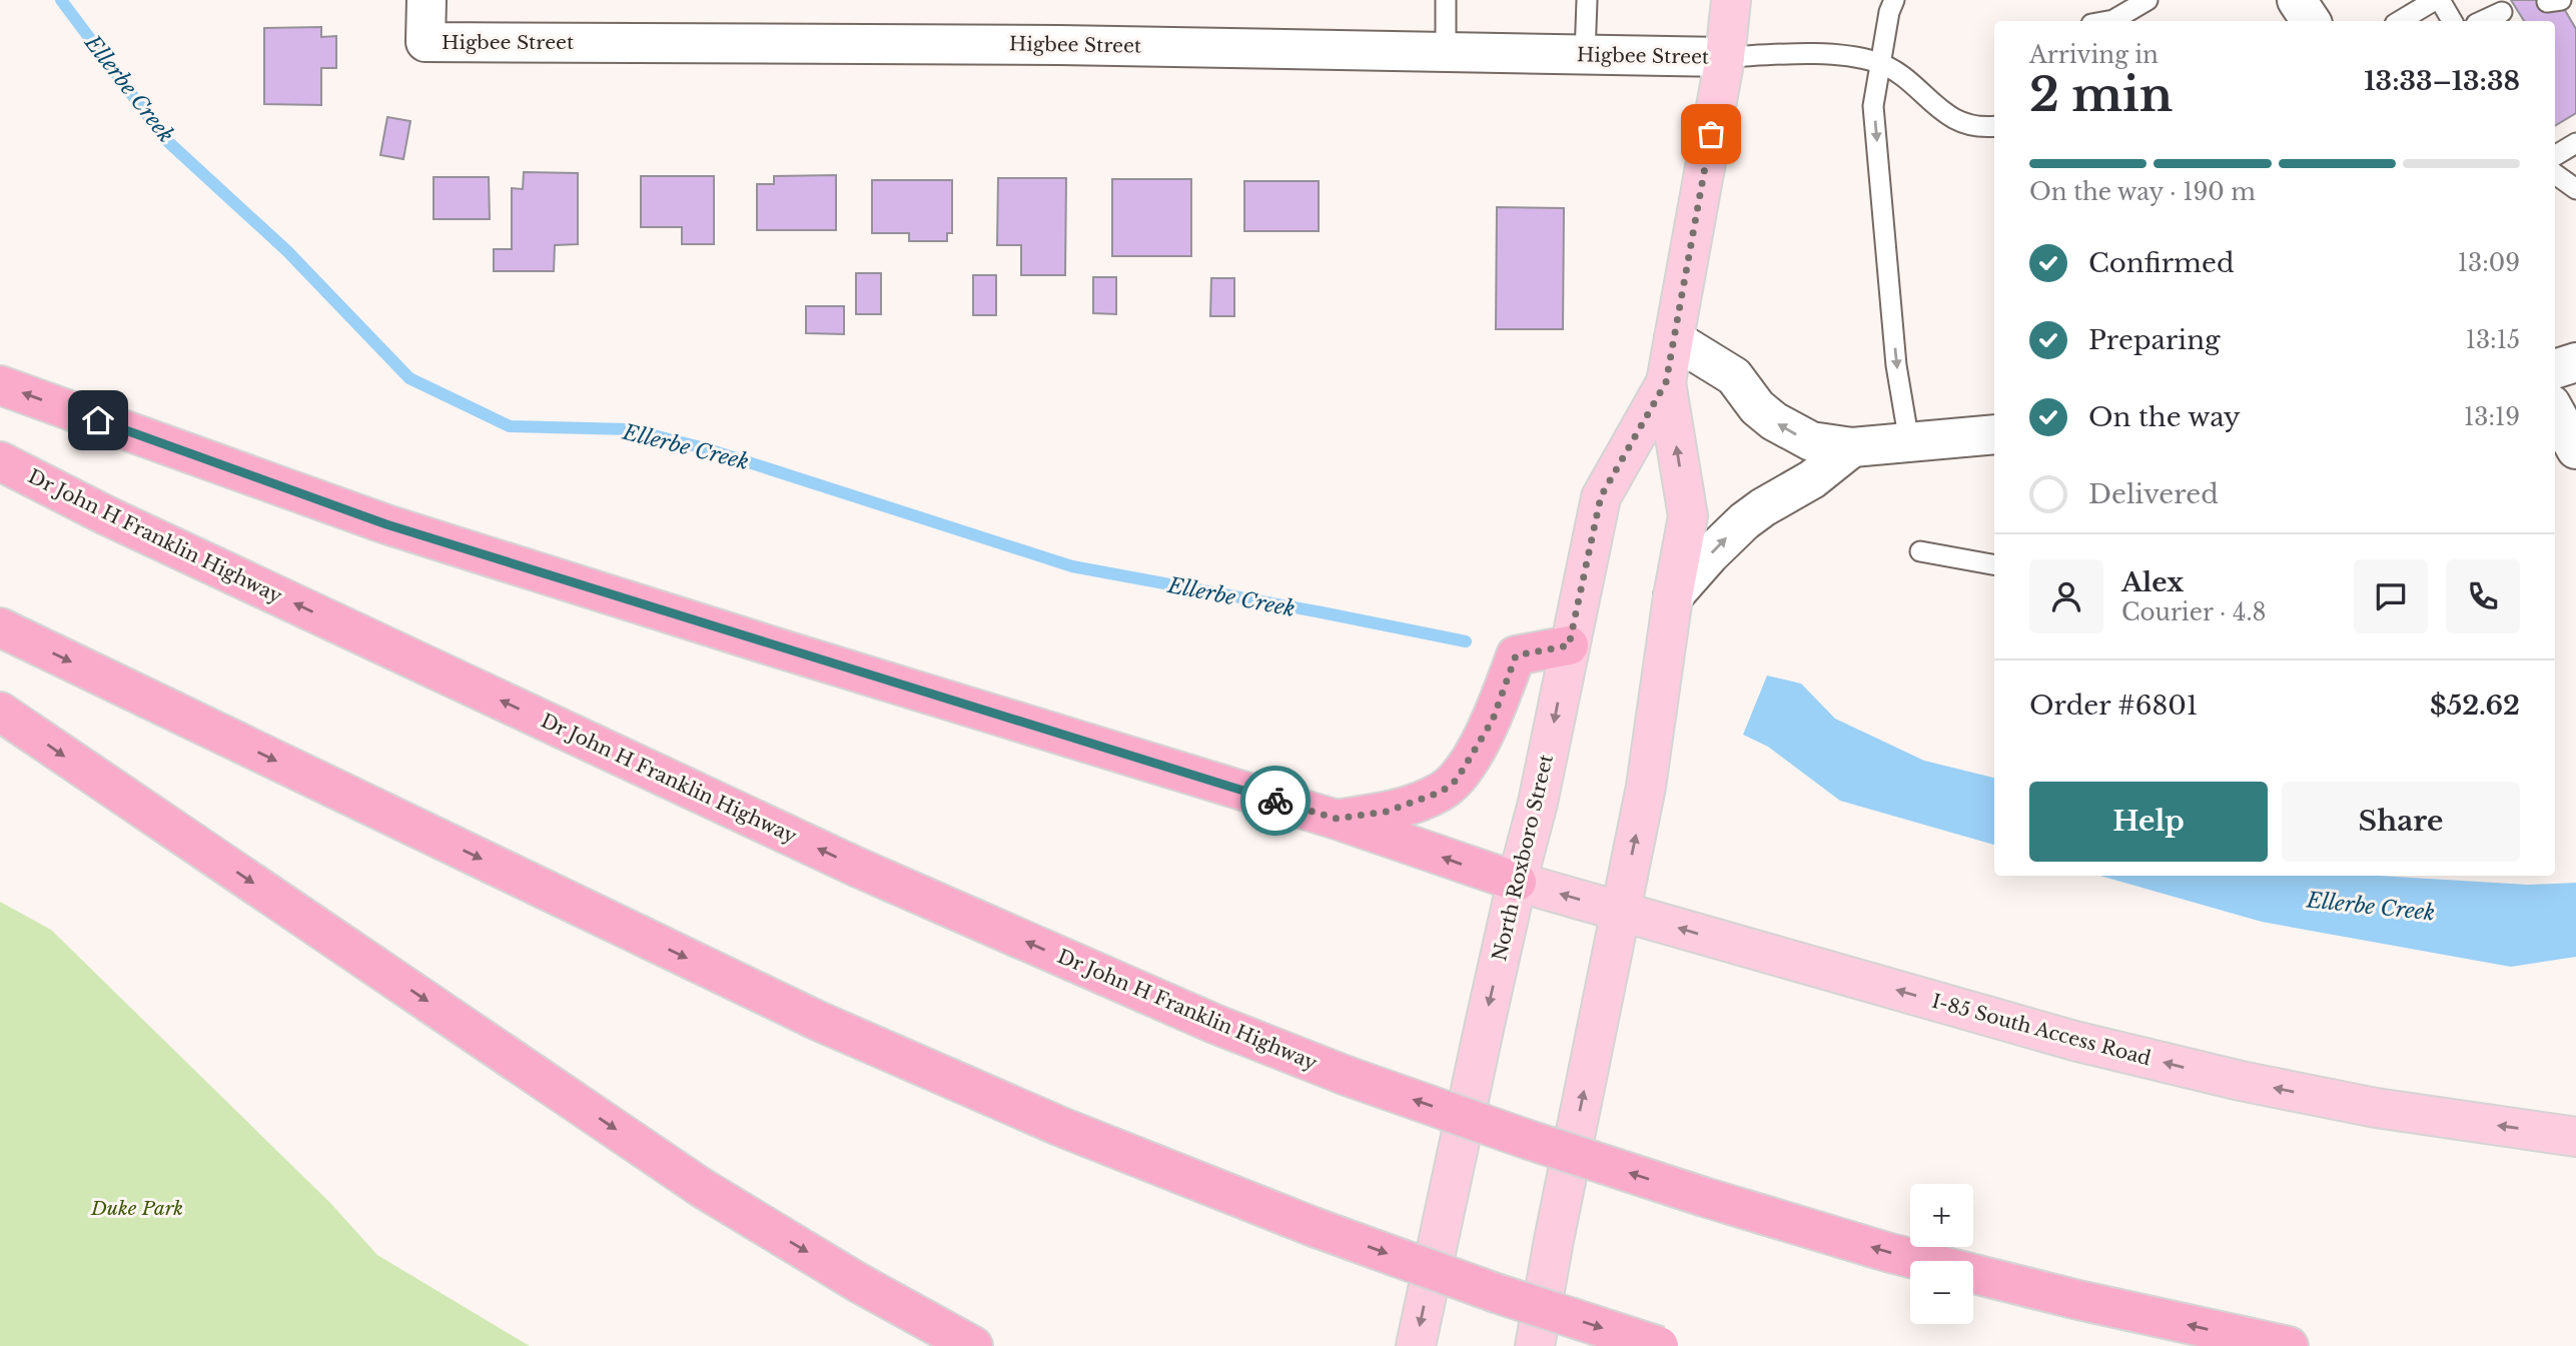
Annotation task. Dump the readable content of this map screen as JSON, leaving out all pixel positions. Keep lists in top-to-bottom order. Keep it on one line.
{"streets":{"highway":["Dr John H Franklin Highway"],"main road":["North Roxboro Street","I-85 South Access Road"],"street":["Higbee Street"]},"crossings":[["Higbee Street","North Roxboro Street"],["North Roxboro Street","I-85 South Access Road"]],"one_way":["I-85 South Access Road"],"water":["Ellerbe Creek"],"parks":["Duke Park"],"page":{"heading":["2 min","Arriving in","13:33–13:38"],"panel":["Alex","Courier · 4.8","Order #6801","$52.62"],"bar":"On the way · 190 m","list":[["Confirmed","13:09"],["Preparing","13:15"],["On the way","13:19"],"Delivered"],"buttons":["Help","Share"],"map_buttons":["+","−"]}}
